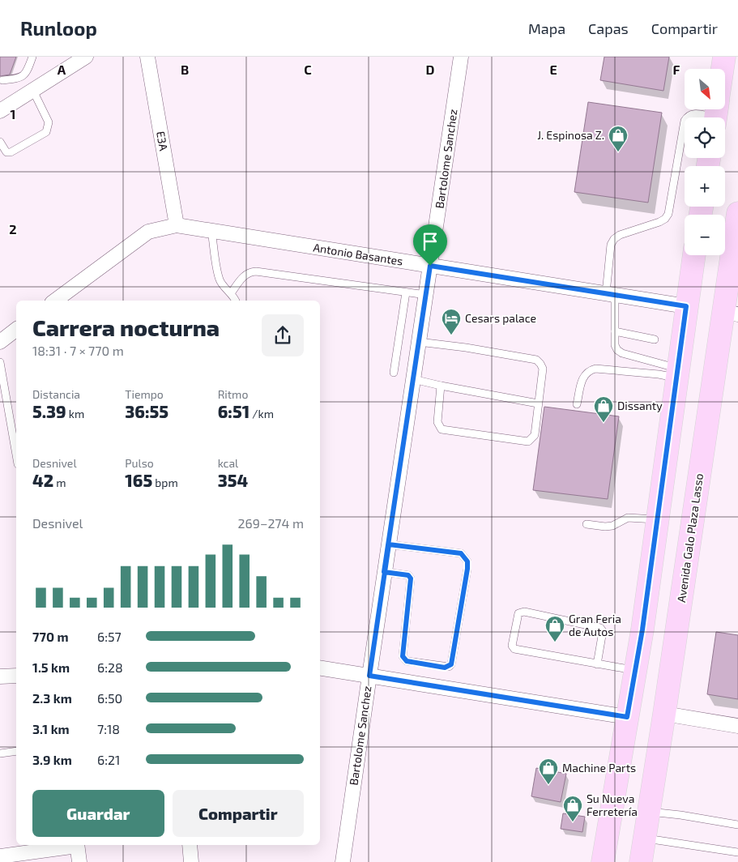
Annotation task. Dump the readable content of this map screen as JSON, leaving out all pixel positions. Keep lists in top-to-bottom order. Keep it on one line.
{"streets":{"main road":["Avenida Galo Plaza Lasso"],"street":["E3A","Bartolome Sanchez","Antonio Basantes"]},"crossings":[["E3A","Antonio Basantes"],["Bartolome Sanchez","Antonio Basantes"]],"places":{"shop":["J. Espinosa Z.","Dissanty","Gran Feria de Autos","Machine Parts","Su Nueva Ferretería"],"hotel":["Cesars palace"]},"north":"bottom right","page":{"header":"Runloop","nav":["Mapa","Capas","Compartir"],"map_buttons":["+","−"],"heading":["Carrera nocturna","18:31 · 7 × 770 m"],"stats":[["Distancia","5.39 km"],["Tiempo","36:55"],["Ritmo","6:51 /km"],["Desnivel","42 m"],["Pulso","165 bpm"],["kcal","354"]],"chart":["Desnivel","269–274 m"],"list":[{"name":"770 m","note":"6:57"},{"name":"1.5 km","note":"6:28"},{"name":"2.3 km","note":"6:50"},{"name":"3.1 km","note":"7:18"},{"name":"3.9 km","note":"6:21"}],"buttons":["Guardar","Compartir"]},"grid":{"columns":["A","B","C","D","E","F"],"rows":["1","2"]}}
